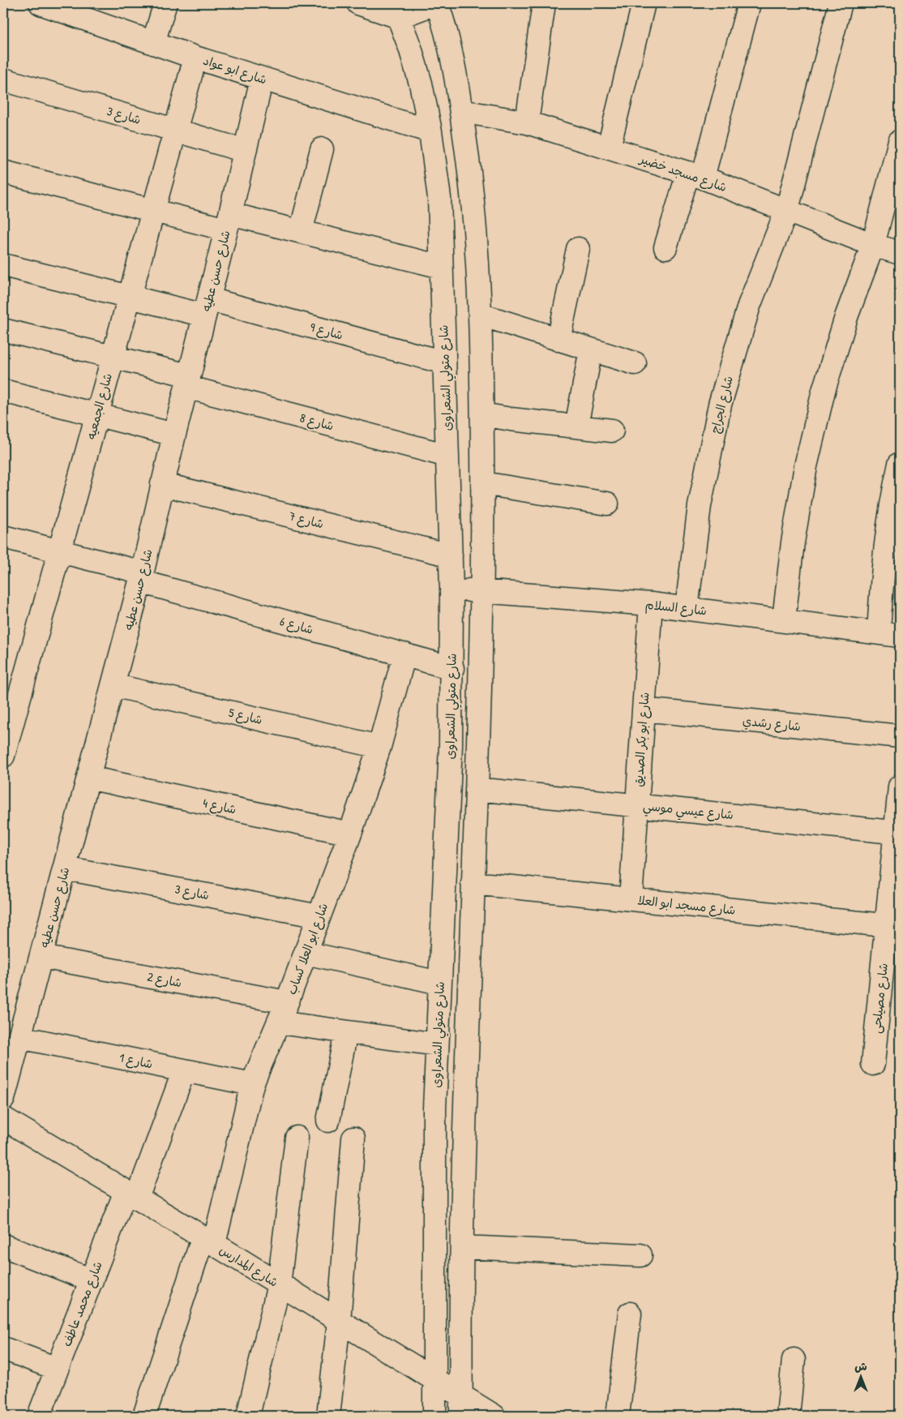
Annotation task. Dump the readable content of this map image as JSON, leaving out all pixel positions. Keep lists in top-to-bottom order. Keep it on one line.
{"streets":{"street":["شارع ابو عواد","شارع 3","شارع مسجد خضير","شارع حسن عطيه","شارع 9","شارع متولي الشعراوى","شارع الجراج","شارع الجمعيه","شارع 8","شارع 7","شارع السلام","شارع 6","شارع 5","شارع رشدي","شارع ابو بكر الصديق","شارع 4","شارع عيسي موسي","شارع مسجد ابو العلا","شارع ابو العلا كساب","شارع 2","شارع مصيلحى","شارع 1","شارع المدارس","شارع محمد عاطف"]},"crossings":[["شارع ابو عواد","شارع حسن عطيه"],["شارع ابو عواد","شارع متولي الشعراوى"],["شارع ابو عواد","شارع الجمعيه"],["شارع 3","شارع حسن عطيه"],["شارع 3","شارع الجمعيه"],["شارع 3","شارع ابو العلا كساب"],["شارع مسجد خضير","شارع الجراج"],["شارع حسن عطيه","شارع 9"],["شارع حسن عطيه","شارع 8"],["شارع حسن عطيه","شارع 7"],["شارع حسن عطيه","شارع 6"],["شارع حسن عطيه","شارع 5"],["شارع حسن عطيه","شارع 4"],["شارع حسن عطيه","شارع 2"],["شارع حسن عطيه","شارع 1"],["شارع 9","شارع متولي الشعراوى"],["شارع 9","شارع الجمعيه"],["شارع متولي الشعراوى","شارع 8"],["شارع متولي الشعراوى","شارع 7"],["شارع متولي الشعراوى","شارع السلام"],["شارع متولي الشعراوى","شارع 6"],["شارع متولي الشعراوى","شارع المدارس"],["شارع الجراج","شارع السلام"],["شارع الجمعيه","شارع 8"],["شارع الجمعيه","شارع 6"],["شارع السلام","شارع ابو بكر الصديق"],["شارع 6","شارع ابو العلا كساب"],["شارع 5","شارع ابو العلا كساب"],["شارع رشدي","شارع ابو بكر الصديق"],["شارع ابو بكر الصديق","شارع عيسي موسي"],["شارع ابو بكر الصديق","شارع مسجد ابو العلا"],["شارع 4","شارع ابو العلا كساب"],["شارع عيسي موسي","شارع مصيلحى"],["شارع مسجد ابو العلا","شارع مصيلحى"],["شارع ابو العلا كساب","شارع 2"],["شارع ابو العلا كساب","شارع 1"],["شارع ابو العلا كساب","شارع المدارس"],["شارع 1","شارع محمد عاطف"],["شارع المدارس","شارع محمد عاطف"]],"north":"top"}
